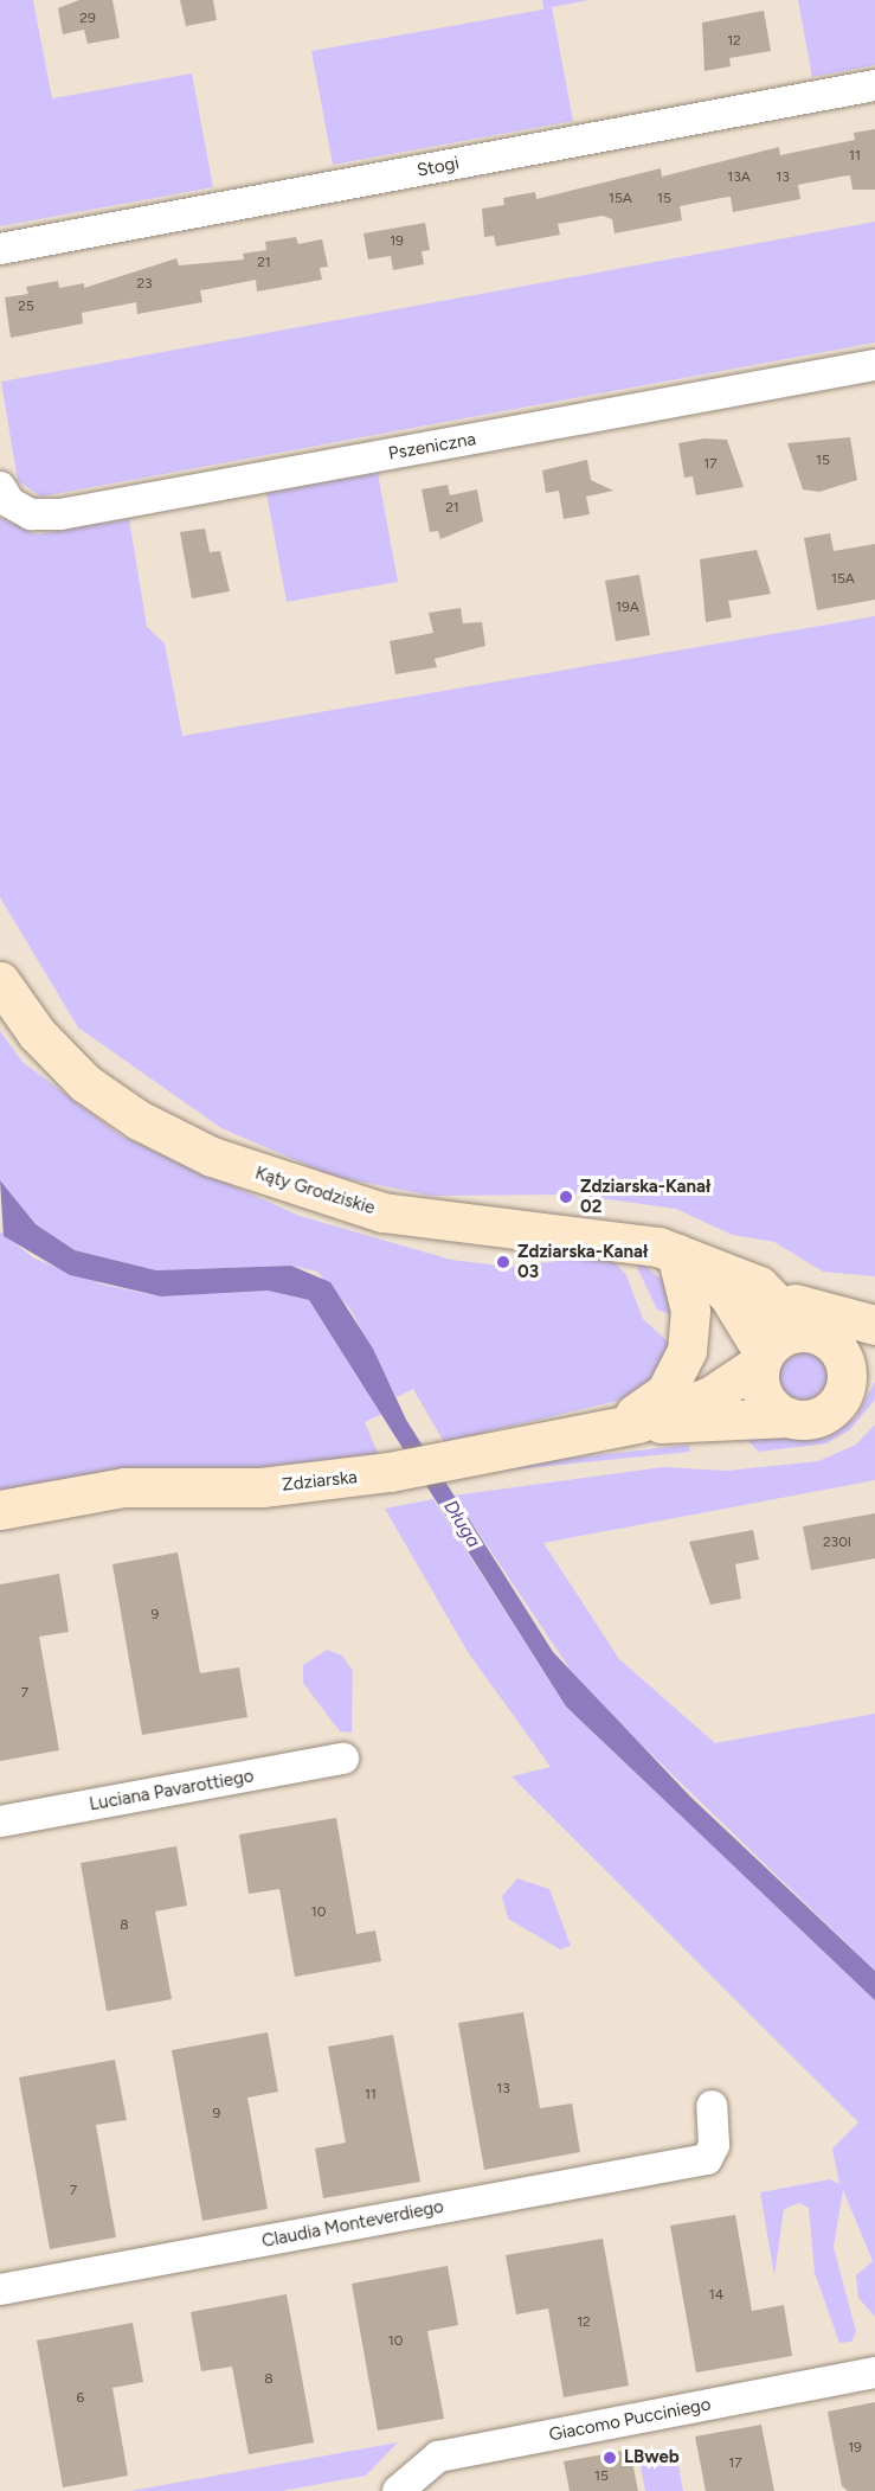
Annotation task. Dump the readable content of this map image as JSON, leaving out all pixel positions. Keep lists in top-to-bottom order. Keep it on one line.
{"streets":{"street":["Stogi","Pszeniczna","Kąty Grodziskie","Zdziarska","Luciana Pavarottiego","Claudia Monteverdiego","Giacomo Pucciniego"]},"crossings":[["Kąty Grodziskie","Zdziarska"]],"water":["Długa"],"places":["Zdziarska-Kanał 02","Zdziarska-Kanał 03","LBweb"],"house_numbers":["29","12","11","13A","13","15A","15","19","21","23","25","15","17","21","15A","19A","230I","9","7","10","8","13","11","9","7","14","12","10","8","6","19","17","15"]}
